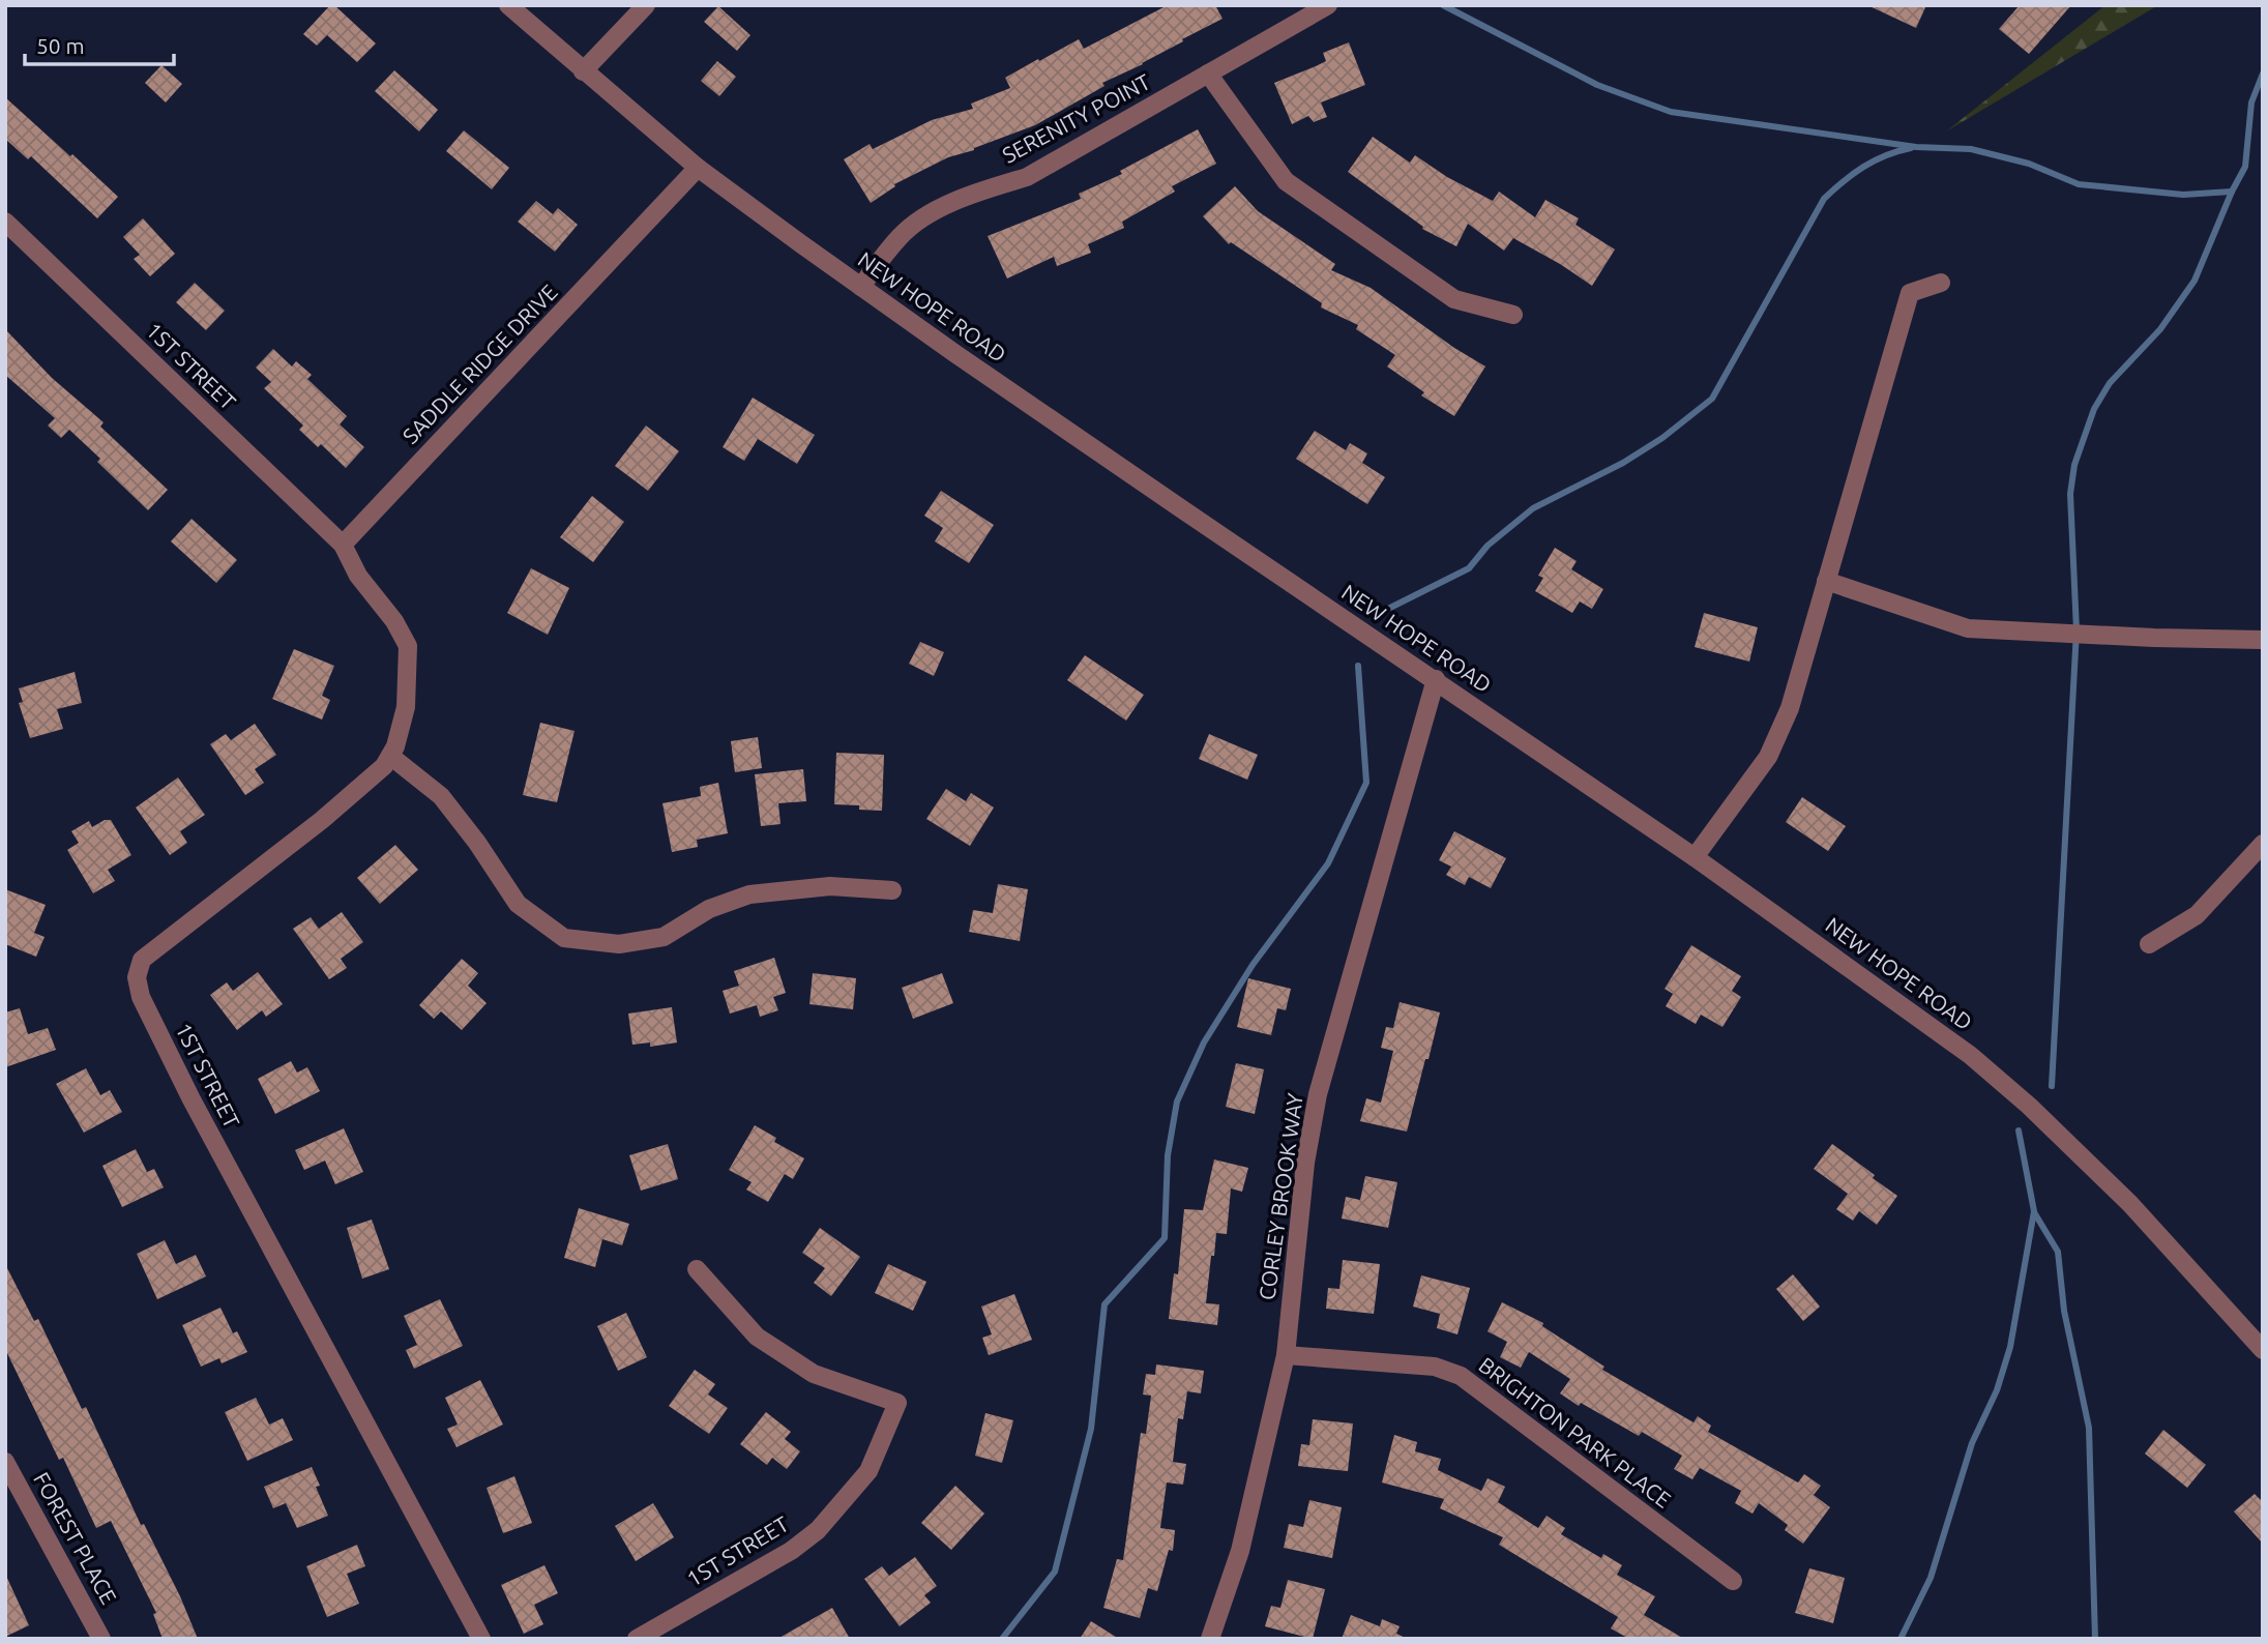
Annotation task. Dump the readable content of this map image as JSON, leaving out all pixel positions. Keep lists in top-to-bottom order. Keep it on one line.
{"streets":{"street":["SERENITY POINT","NEW HOPE ROAD","SADDLE RIDGE DRIVE","1ST STREET","CORLEY BROOK WAY","BRIGHTON PARK PLACE","FOREST PLACE"]},"crossings":[["SERENITY POINT","NEW HOPE ROAD"],["NEW HOPE ROAD","SADDLE RIDGE DRIVE"],["NEW HOPE ROAD","CORLEY BROOK WAY"],["SADDLE RIDGE DRIVE","1ST STREET"],["CORLEY BROOK WAY","BRIGHTON PARK PLACE"]],"scale_bar":"50 m"}
